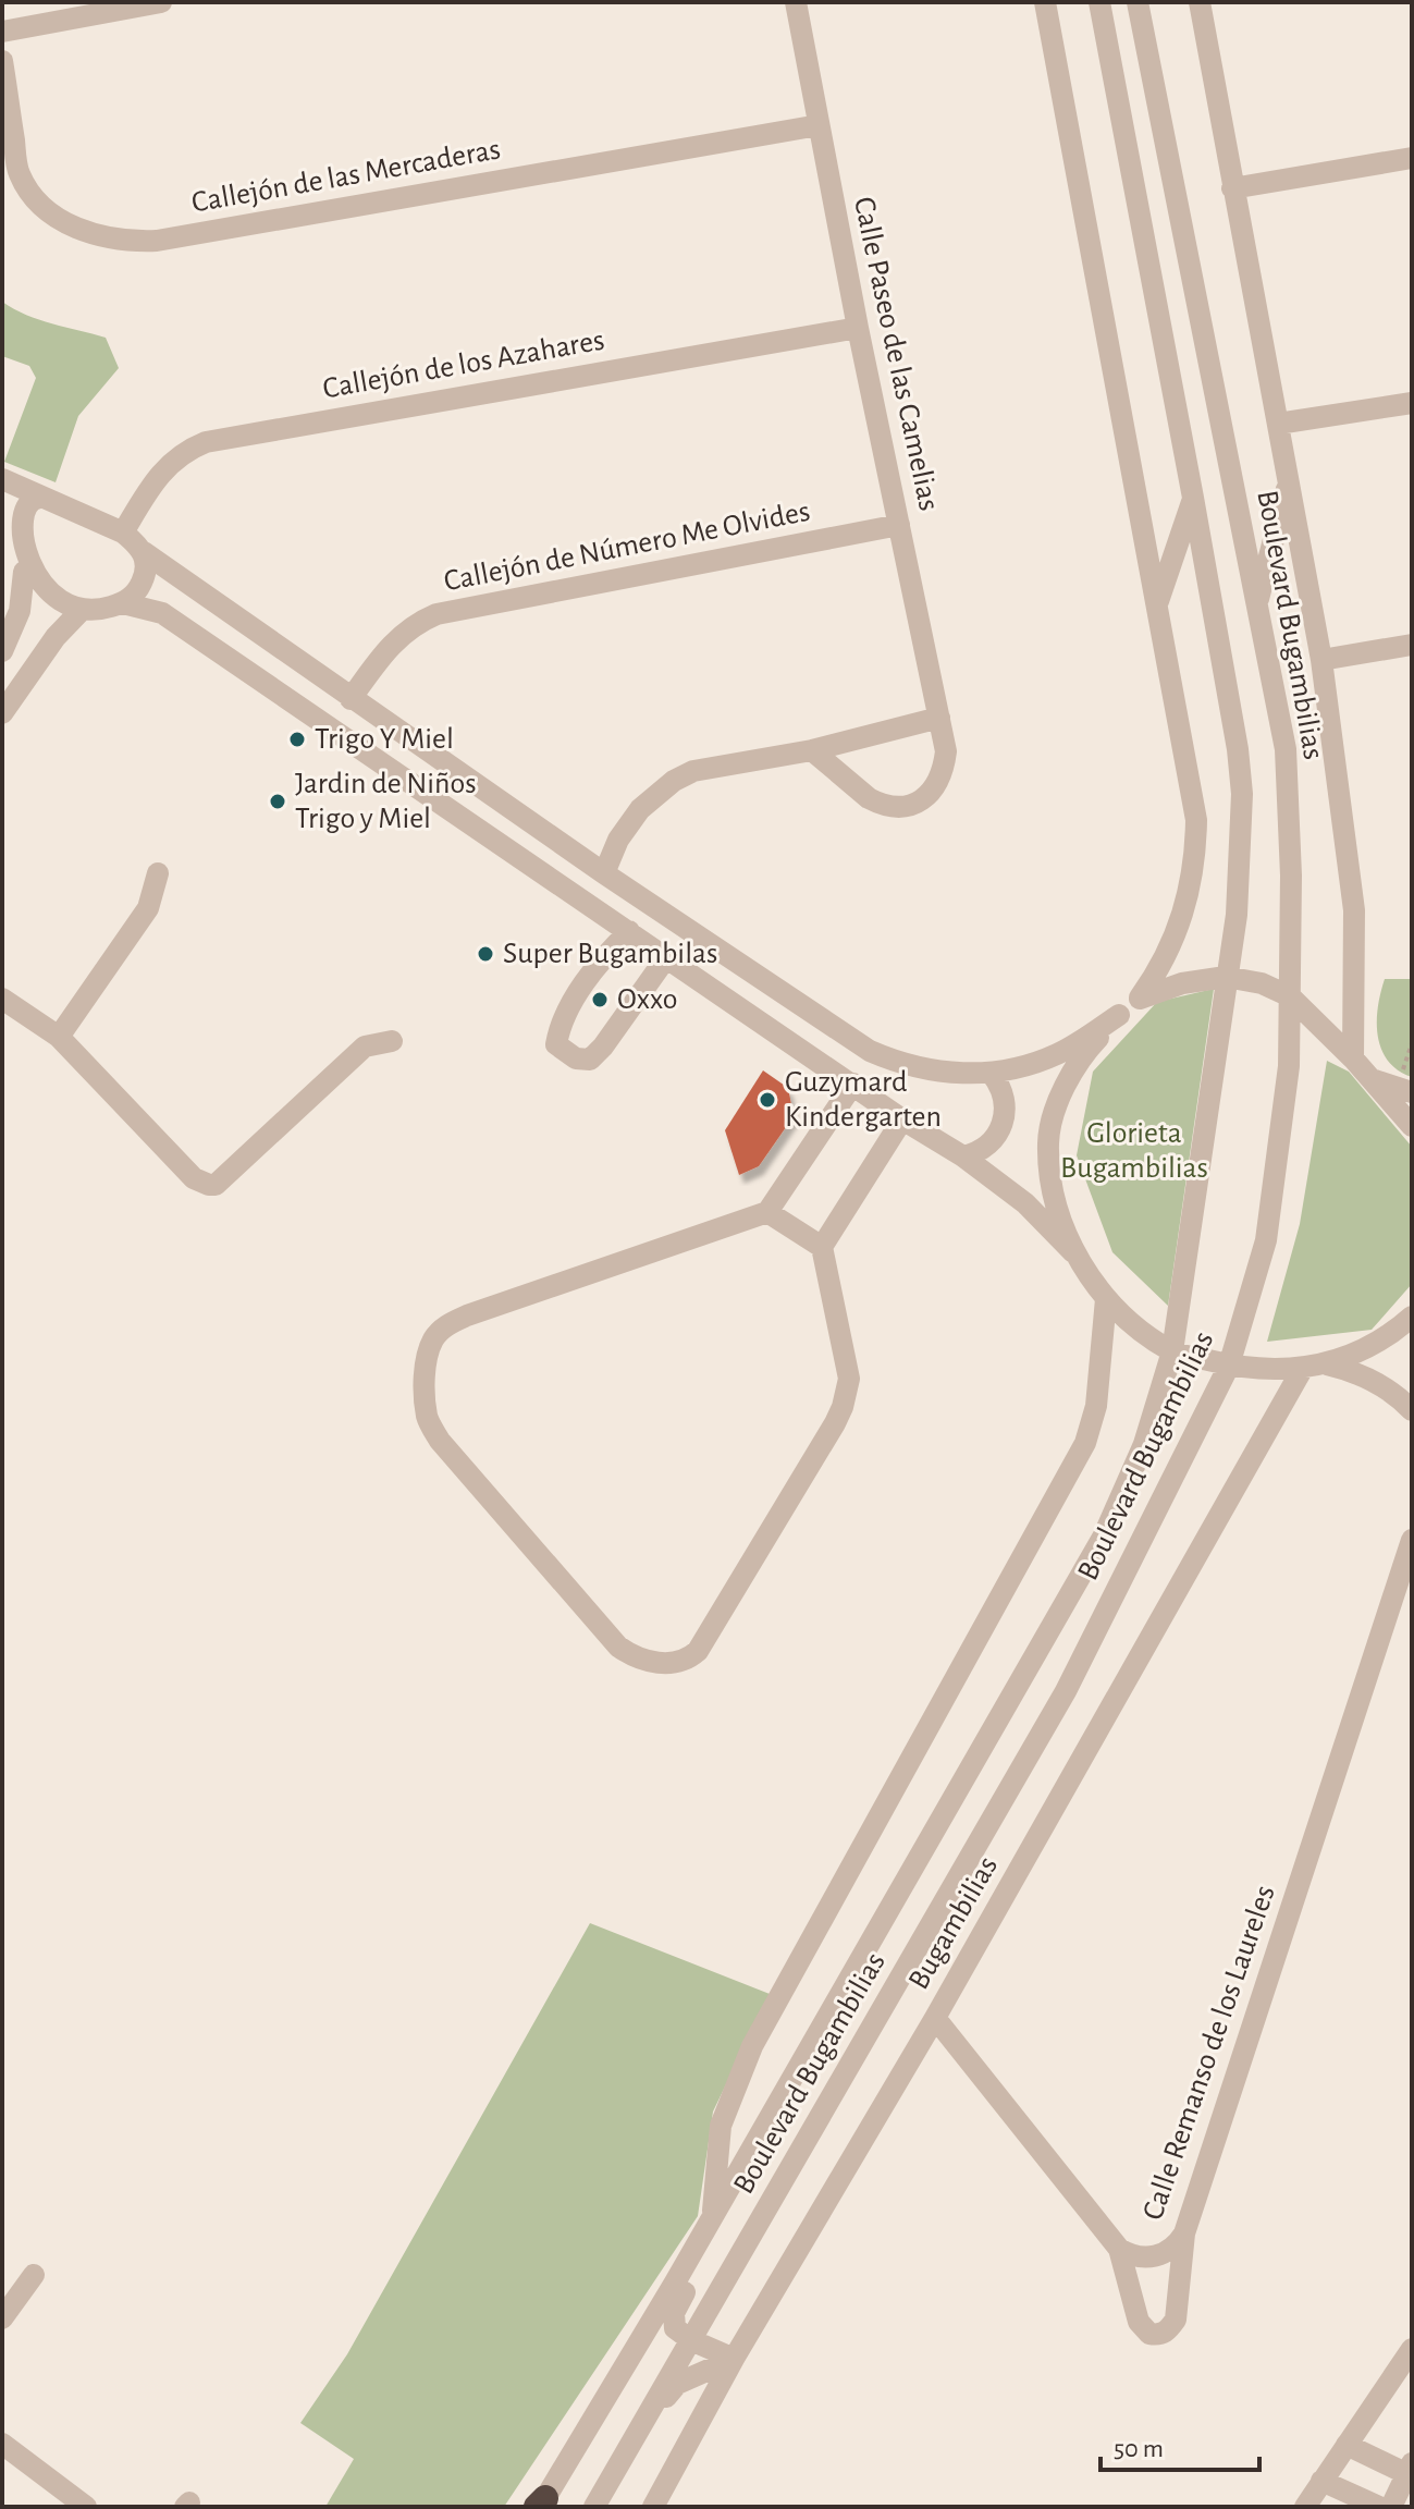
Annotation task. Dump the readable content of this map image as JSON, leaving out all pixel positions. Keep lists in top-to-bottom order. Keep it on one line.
{"streets":{"street":["Callejón de las Mercaderas","Calle Paseo de las Camelias","Callejón de los Azahares","Callejón de Número Me Olvides","Boulevard Bugambilias","Bugambilias","Calle Remanso de los Laureles"]},"crossings":[["Callejón de las Mercaderas","Calle Paseo de las Camelias"],["Calle Paseo de las Camelias","Callejón de los Azahares"],["Calle Paseo de las Camelias","Callejón de Número Me Olvides"],["Bugambilias","Calle Remanso de los Laureles"]],"parks":["Glorieta Bugambilias"],"places":["Trigo Y Miel","Jardin de Niños Trigo y Miel","Super Bugambilas","Oxxo","Guzymard Kindergarten"],"scale_bar":"50 m"}
